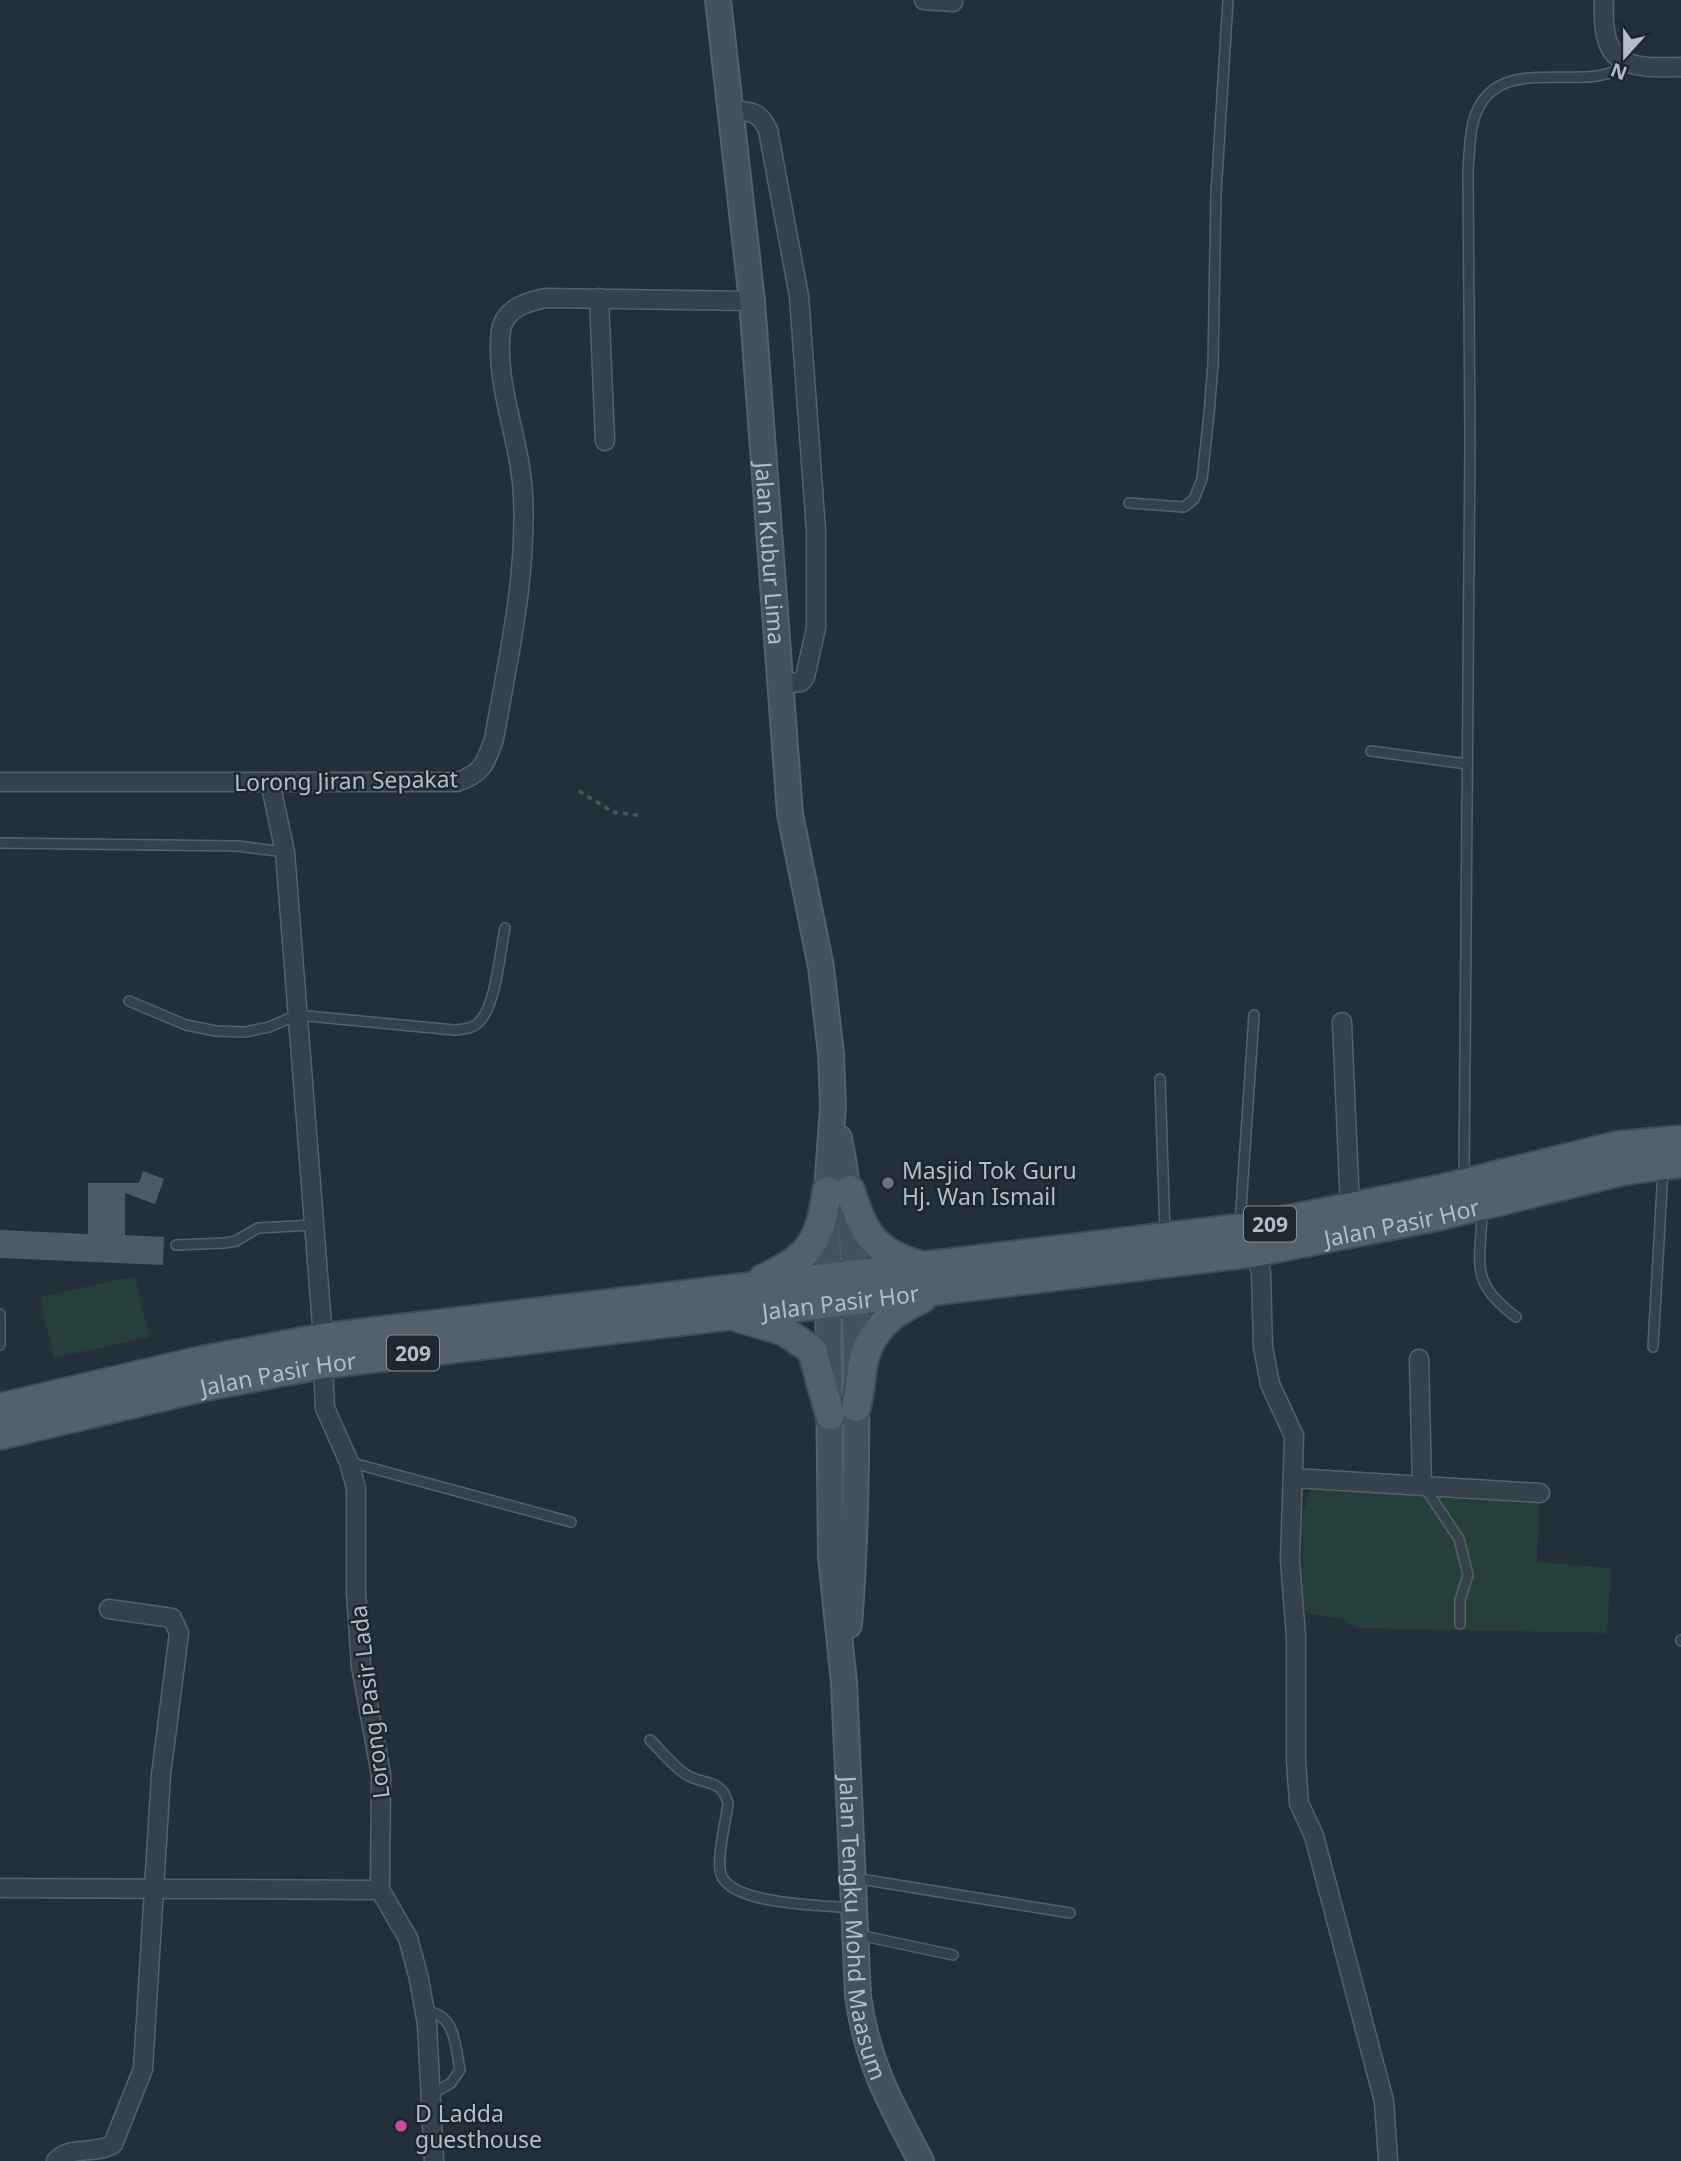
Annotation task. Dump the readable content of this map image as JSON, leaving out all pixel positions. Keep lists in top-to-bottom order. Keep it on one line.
{"streets":{"main road":["Jalan Kubur Lima","Jalan Pasir Hor","209","Jalan Tengku Mohd Maasum"],"street":["Lorong Jiran Sepakat","Lorong Pasir Lada"]},"crossings":[["Jalan Kubur Lima","Lorong Jiran Sepakat"],["Jalan Kubur Lima","Jalan Pasir Hor"],["Jalan Kubur Lima","Jalan Tengku Mohd Maasum"],["Lorong Jiran Sepakat","Lorong Pasir Lada"],["Jalan Pasir Hor","Lorong Pasir Lada"],["Jalan Pasir Hor","Jalan Tengku Mohd Maasum"]],"places":["Masjid Tok Guru Hj. Wan Ismail","D Ladda guesthouse"],"north":"bottom"}
